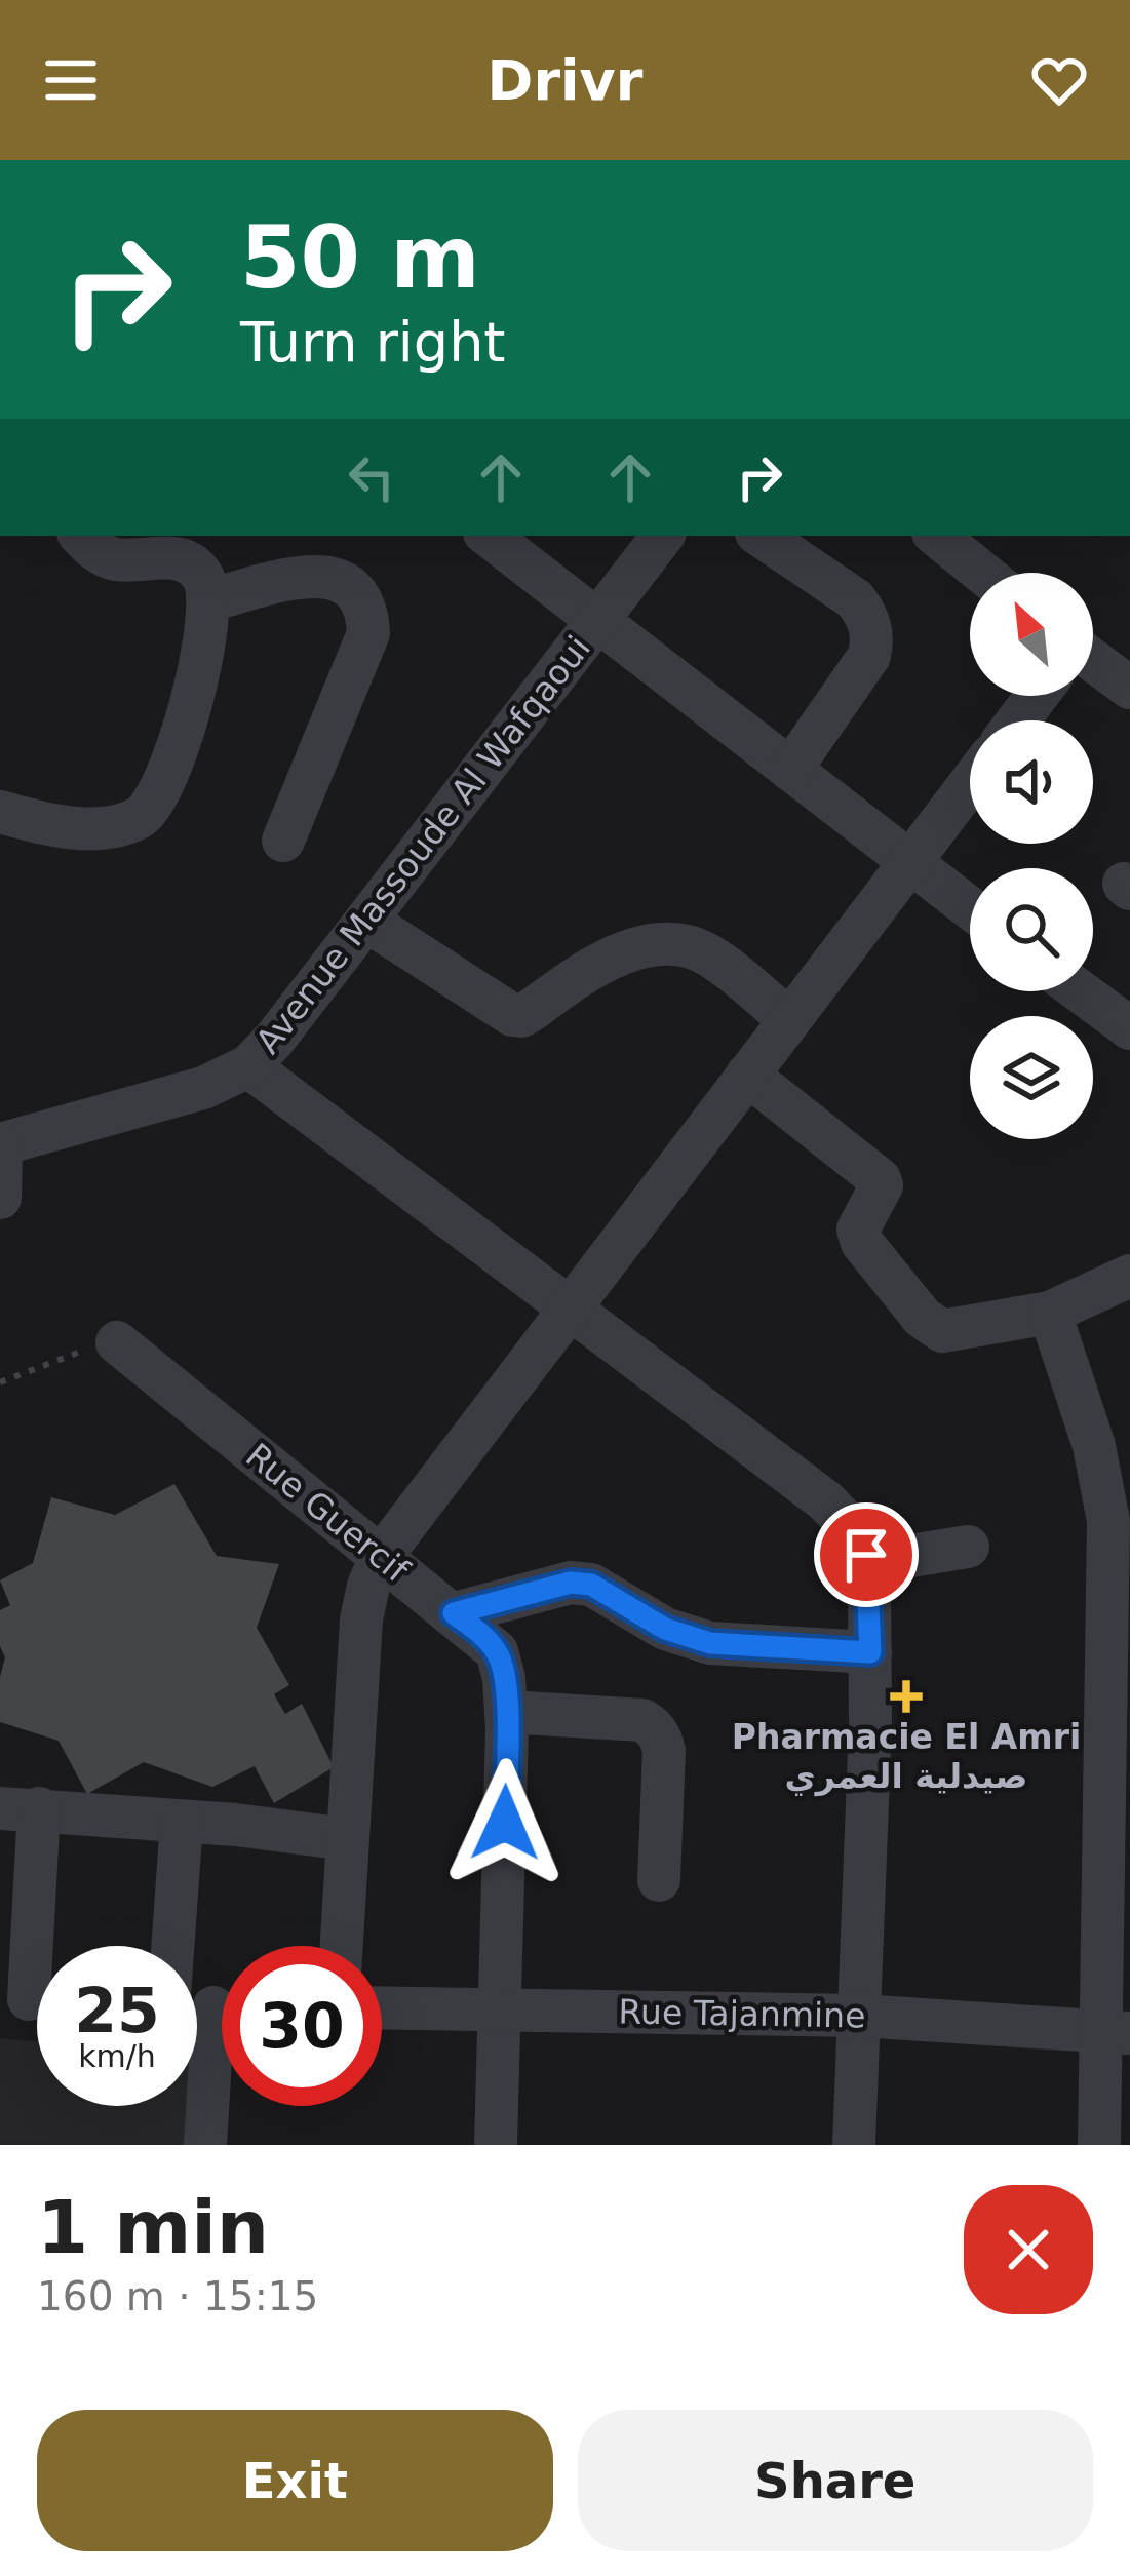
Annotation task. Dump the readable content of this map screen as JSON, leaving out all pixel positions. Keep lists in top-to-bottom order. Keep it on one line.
{"streets":{"street":["Avenue Massoude Al Wafqaoui","Rue Guercif","Rue Tajanmine"]},"crossings":[["Rue Guercif","Rue Tajanmine"]],"places":{"health":["Pharmacie El Amri صيدلية العمري"]},"north":"top left","page":{"header":"Drivr","turn":["50 m","Turn right"],"speed":"25 km/h","limit":"30","heading":["1 min","160 m · 15:15"],"buttons":["Exit","Share"]}}
